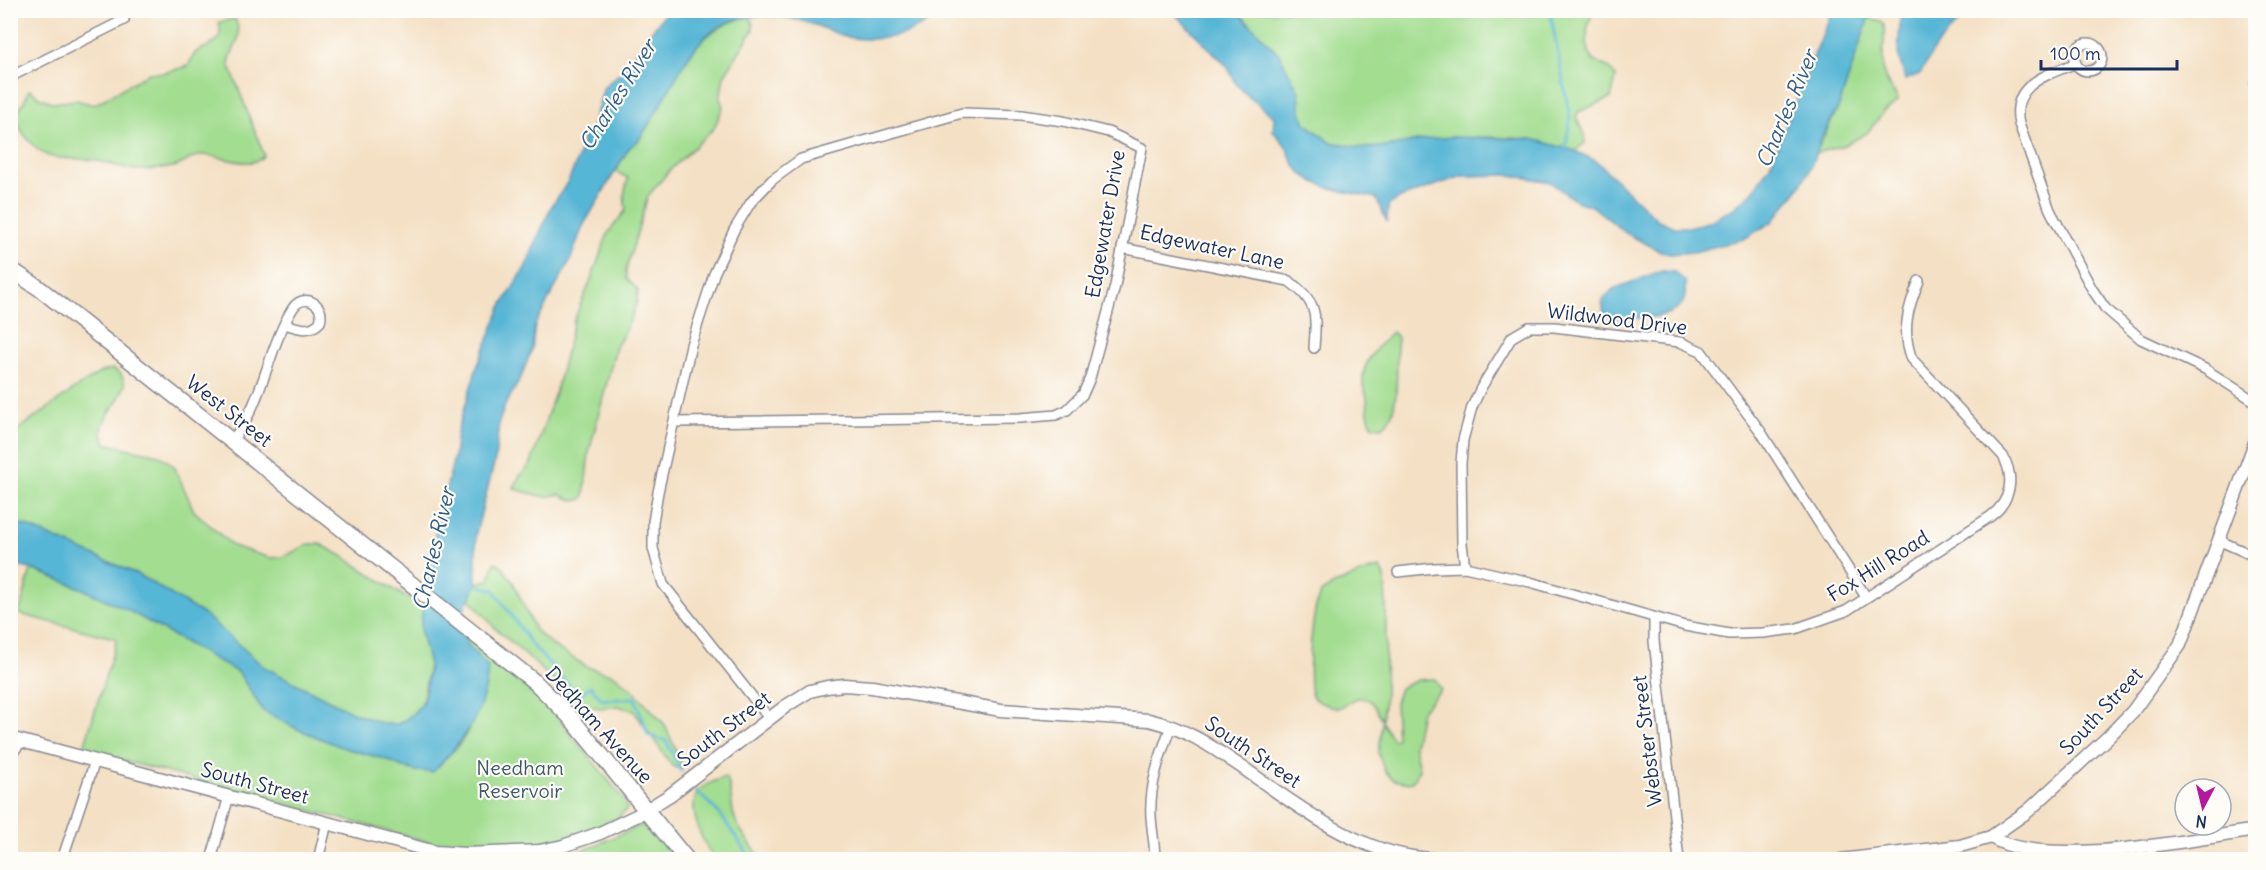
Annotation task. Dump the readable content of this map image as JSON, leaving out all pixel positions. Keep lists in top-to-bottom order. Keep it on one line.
{"streets":{"main road":["West Street","Dedham Avenue"],"street":["Edgewater Drive","Edgewater Lane","Wildwood Drive","Fox Hill Road","South Street","Webster Street"]},"crossings":[["Edgewater Drive","Edgewater Lane"],["Edgewater Drive","South Street"],["Wildwood Drive","Fox Hill Road"],["West Street","Dedham Avenue"],["Fox Hill Road","Webster Street"],["South Street","Dedham Avenue"]],"water":["Charles River"],"parks":["Needham Reservoir"],"scale_bar":"100 m","north":"bottom"}
